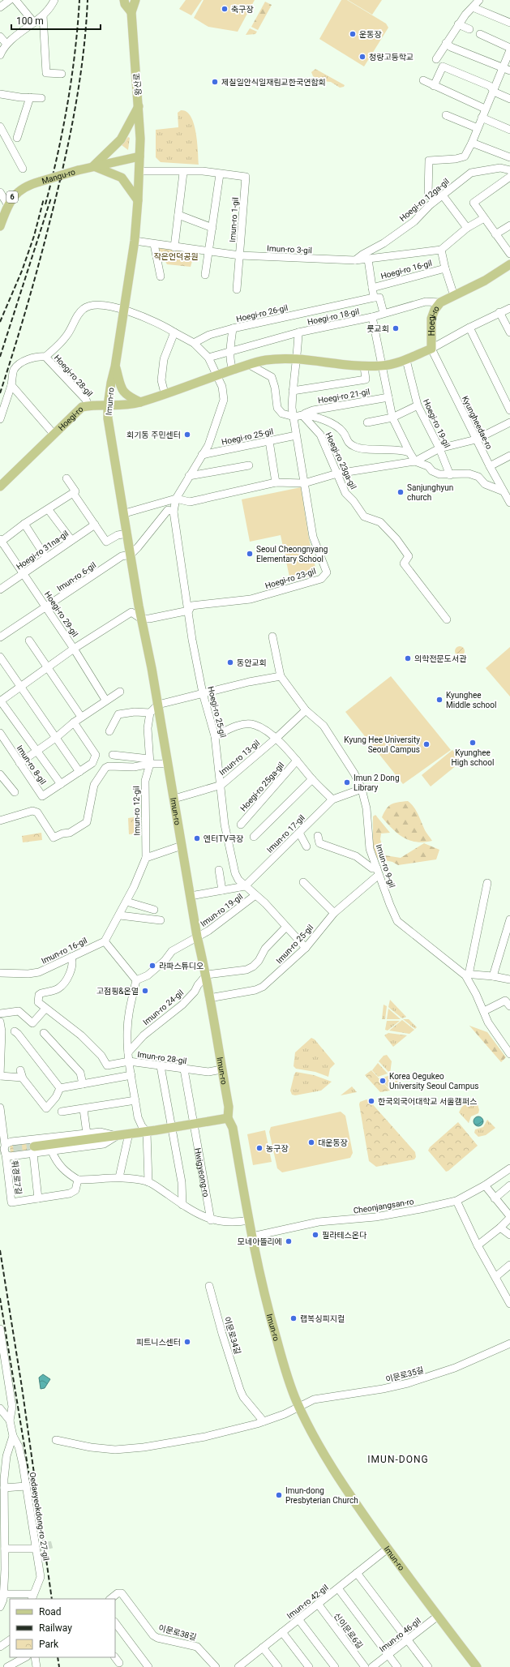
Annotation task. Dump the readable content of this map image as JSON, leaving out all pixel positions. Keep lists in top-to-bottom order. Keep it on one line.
{"streets":{"main road":["왕산로","Mangu-ro","6","Hoegi-ro","Imun-ro"],"street":["Hoegi-ro 12ga-gil","Imun-ro 1-gil","Imun-ro 3-gil","Hoegi-ro 16-gil","Hoegi-ro 26-gil","Hoegi-ro 18-gil","Hoegi-ro 28-gil","Hoegi-ro 21-gil","Kyungheedae-ro","Hoegi-ro 19-gil","Hoegi-ro 25-gil","Hoegi-ro 23ga-gil","Hoegi-ro 31na-gil","Imun-ro 6-gil","Hoegi-ro 23-gil","Hoegi-ro 29-gil","Imun-ro 13-gil","Imun-ro 8-gil","Hoegi-ro 25ga-gil","Imun-ro 12-gil","Imun-ro 17-gil","Imun-ro 9-gil","Imun-ro 19-gil","Imun-ro 25-gil","Imun-ro 16-gil","Imun-ro 24-gil","Imun-ro 28-gil","Hwigyeong-ro","휘경로7길","Cheonjangsan-ro","이문로34길","이문로35길","Oedaeyeokdong-ro 27-gil","Imun-ro 42-gil","신이문로6길","이문로38길","Imun-ro 46-gil"]},"crossings":[["왕산로","Mangu-ro"],["왕산로","Imun-ro"],["Mangu-ro","Imun-ro"],["Hoegi-ro 12ga-gil","Imun-ro 3-gil"],["Imun-ro 1-gil","Imun-ro 3-gil"],["Imun-ro 1-gil","Imun-ro"],["Imun-ro 3-gil","Hoegi-ro 16-gil"],["Imun-ro 3-gil","Imun-ro"],["Hoegi-ro 16-gil","Hoegi-ro"],["Hoegi-ro 18-gil","Hoegi-ro"],["Hoegi-ro","Hoegi-ro 28-gil"],["Hoegi-ro","Imun-ro"],["Hoegi-ro","Kyungheedae-ro"],["Hoegi-ro","Hoegi-ro 19-gil"],["Hoegi-ro","Hoegi-ro 25-gil"],["Hoegi-ro","Hoegi-ro 23-gil"],["Hoegi-ro 28-gil","Imun-ro"],["Hoegi-ro 21-gil","Hoegi-ro 23ga-gil"],["Imun-ro","Imun-ro 6-gil"],["Imun-ro","Hoegi-ro 23-gil"],["Imun-ro","Imun-ro 13-gil"],["Imun-ro","Imun-ro 8-gil"],["Imun-ro","Imun-ro 19-gil"],["Imun-ro","Imun-ro 25-gil"],["Imun-ro","Imun-ro 24-gil"],["Imun-ro","Imun-ro 28-gil"],["Imun-ro","Cheonjangsan-ro"],["Imun-ro","이문로35길"],["Imun-ro","Imun-ro 42-gil"],["Imun-ro","Imun-ro 46-gil"],["Hoegi-ro 25-gil","Hoegi-ro 23-gil"],["Hoegi-ro 25-gil","Imun-ro 13-gil"],["Hoegi-ro 25-gil","Hoegi-ro 25ga-gil"],["Hoegi-ro 25-gil","Imun-ro 17-gil"],["Hoegi-ro 25-gil","Imun-ro 19-gil"],["Hoegi-ro 25-gil","Imun-ro 25-gil"],["Hoegi-ro 31na-gil","Hoegi-ro 29-gil"],["Imun-ro 6-gil","Hoegi-ro 29-gil"],["Hoegi-ro 23-gil","Imun-ro 8-gil"],["Hoegi-ro 29-gil","Imun-ro 8-gil"],["Imun-ro 13-gil","Hoegi-ro 25ga-gil"],["Imun-ro 13-gil","Imun-ro 9-gil"],["Hoegi-ro 25ga-gil","Imun-ro 17-gil"],["Imun-ro 17-gil","Imun-ro 9-gil"],["Imun-ro 9-gil","Imun-ro 25-gil"],["Imun-ro 16-gil","Imun-ro 28-gil"],["Imun-ro 28-gil","Hwigyeong-ro"],["이문로34길","이문로35길"],["Imun-ro 42-gil","신이문로6길"]],"districts":["IMUN-DONG"],"parks":["작은언덕공원"],"places":["축구장","운동장","청량고등학교","제칠일안식일재림교한국연합회","룻교회","회기동 주민센터","Sanjunghyun church","Seoul Cheongnyang Elementary School","의학전문도서관","동안교회","Kyunghee Middle school","Kyunghee High school","Kyung Hee University Seoul Campus","Imun 2 Dong Library","엔터TV극장","라파스튜디오","고점핑&온열","Korea Oegukeo University Seoul Campus","한국외국어대학교 서울캠퍼스","대운동장","농구장","필라테스온다","모네아뜰리에","랩복싱피지컬","피트니스센터","Imun-dong Presbyterian Church"],"legend":["Road","Railway","Park"],"scale_bar":"100 m"}
